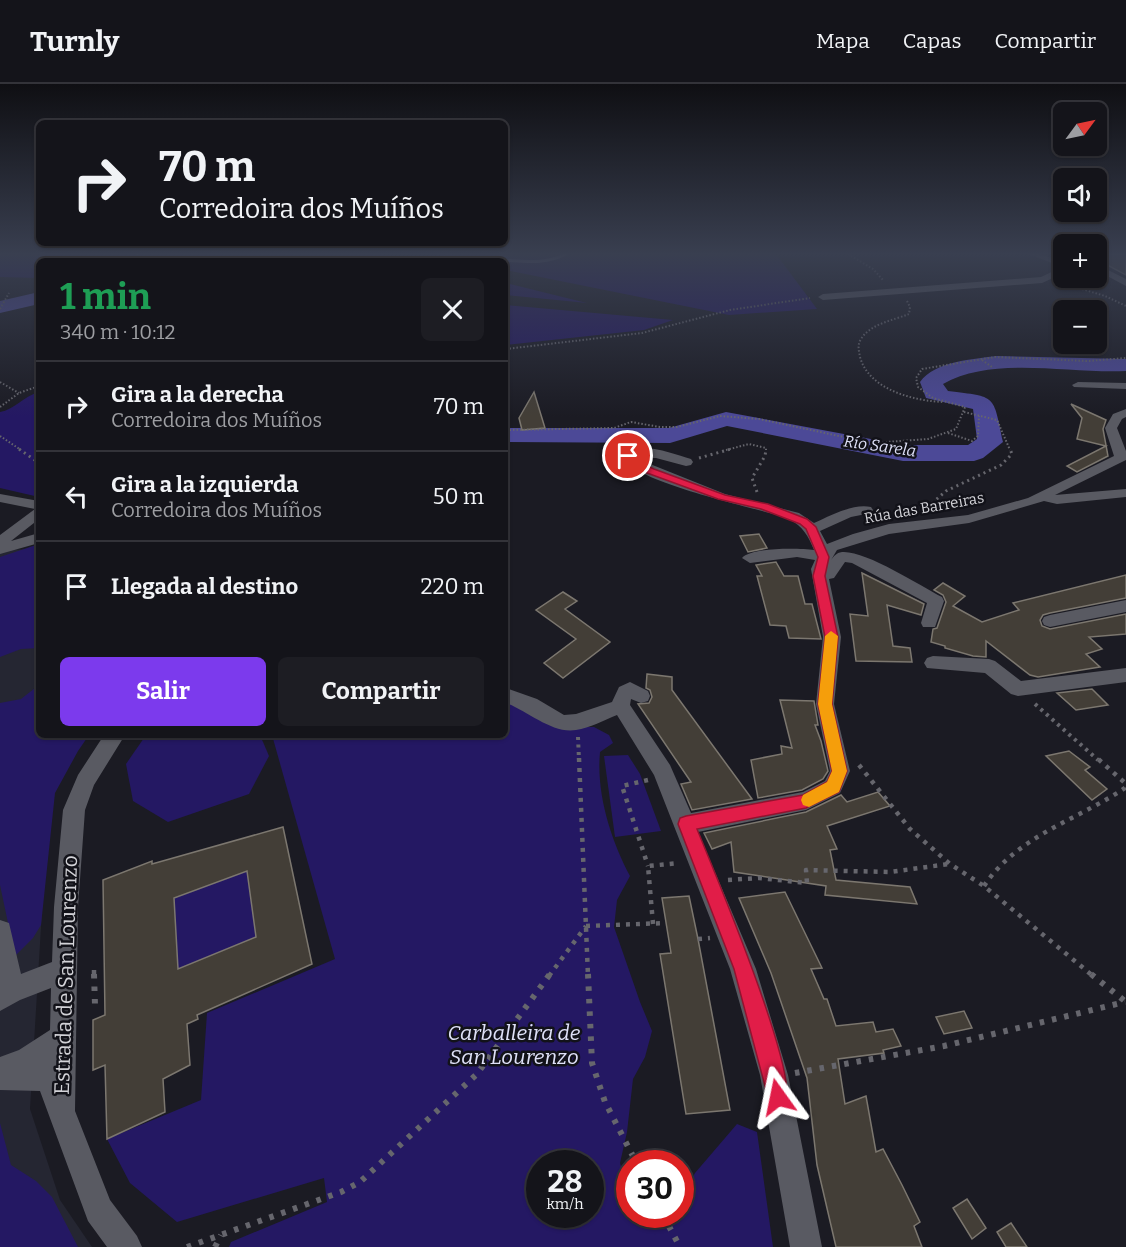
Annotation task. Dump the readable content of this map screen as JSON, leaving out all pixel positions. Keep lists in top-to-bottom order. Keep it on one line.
{"streets":{"street":["Rúa das Barreiras","Estrada de San Lourenzo"]},"water":["Río Sarela"],"parks":["Carballeira de San Lourenzo"],"north":"top right","page":{"header":"Turnly","nav":["Mapa","Capas","Compartir"],"map_buttons":["+","−"],"turn":["70 m","Corredoira dos Muíños"],"heading":["1 min","340 m · 10:12"],"list":[{"name":"Gira a la derecha","note":"Corredoira dos Muíños","value":"70 m"},{"name":"Gira a la izquierda","note":"Corredoira dos Muíños","value":"50 m"},{"name":"Llegada al destino","value":"220 m"}],"buttons":["Salir","Compartir"],"speed":"28 km/h","limit":"30"}}
